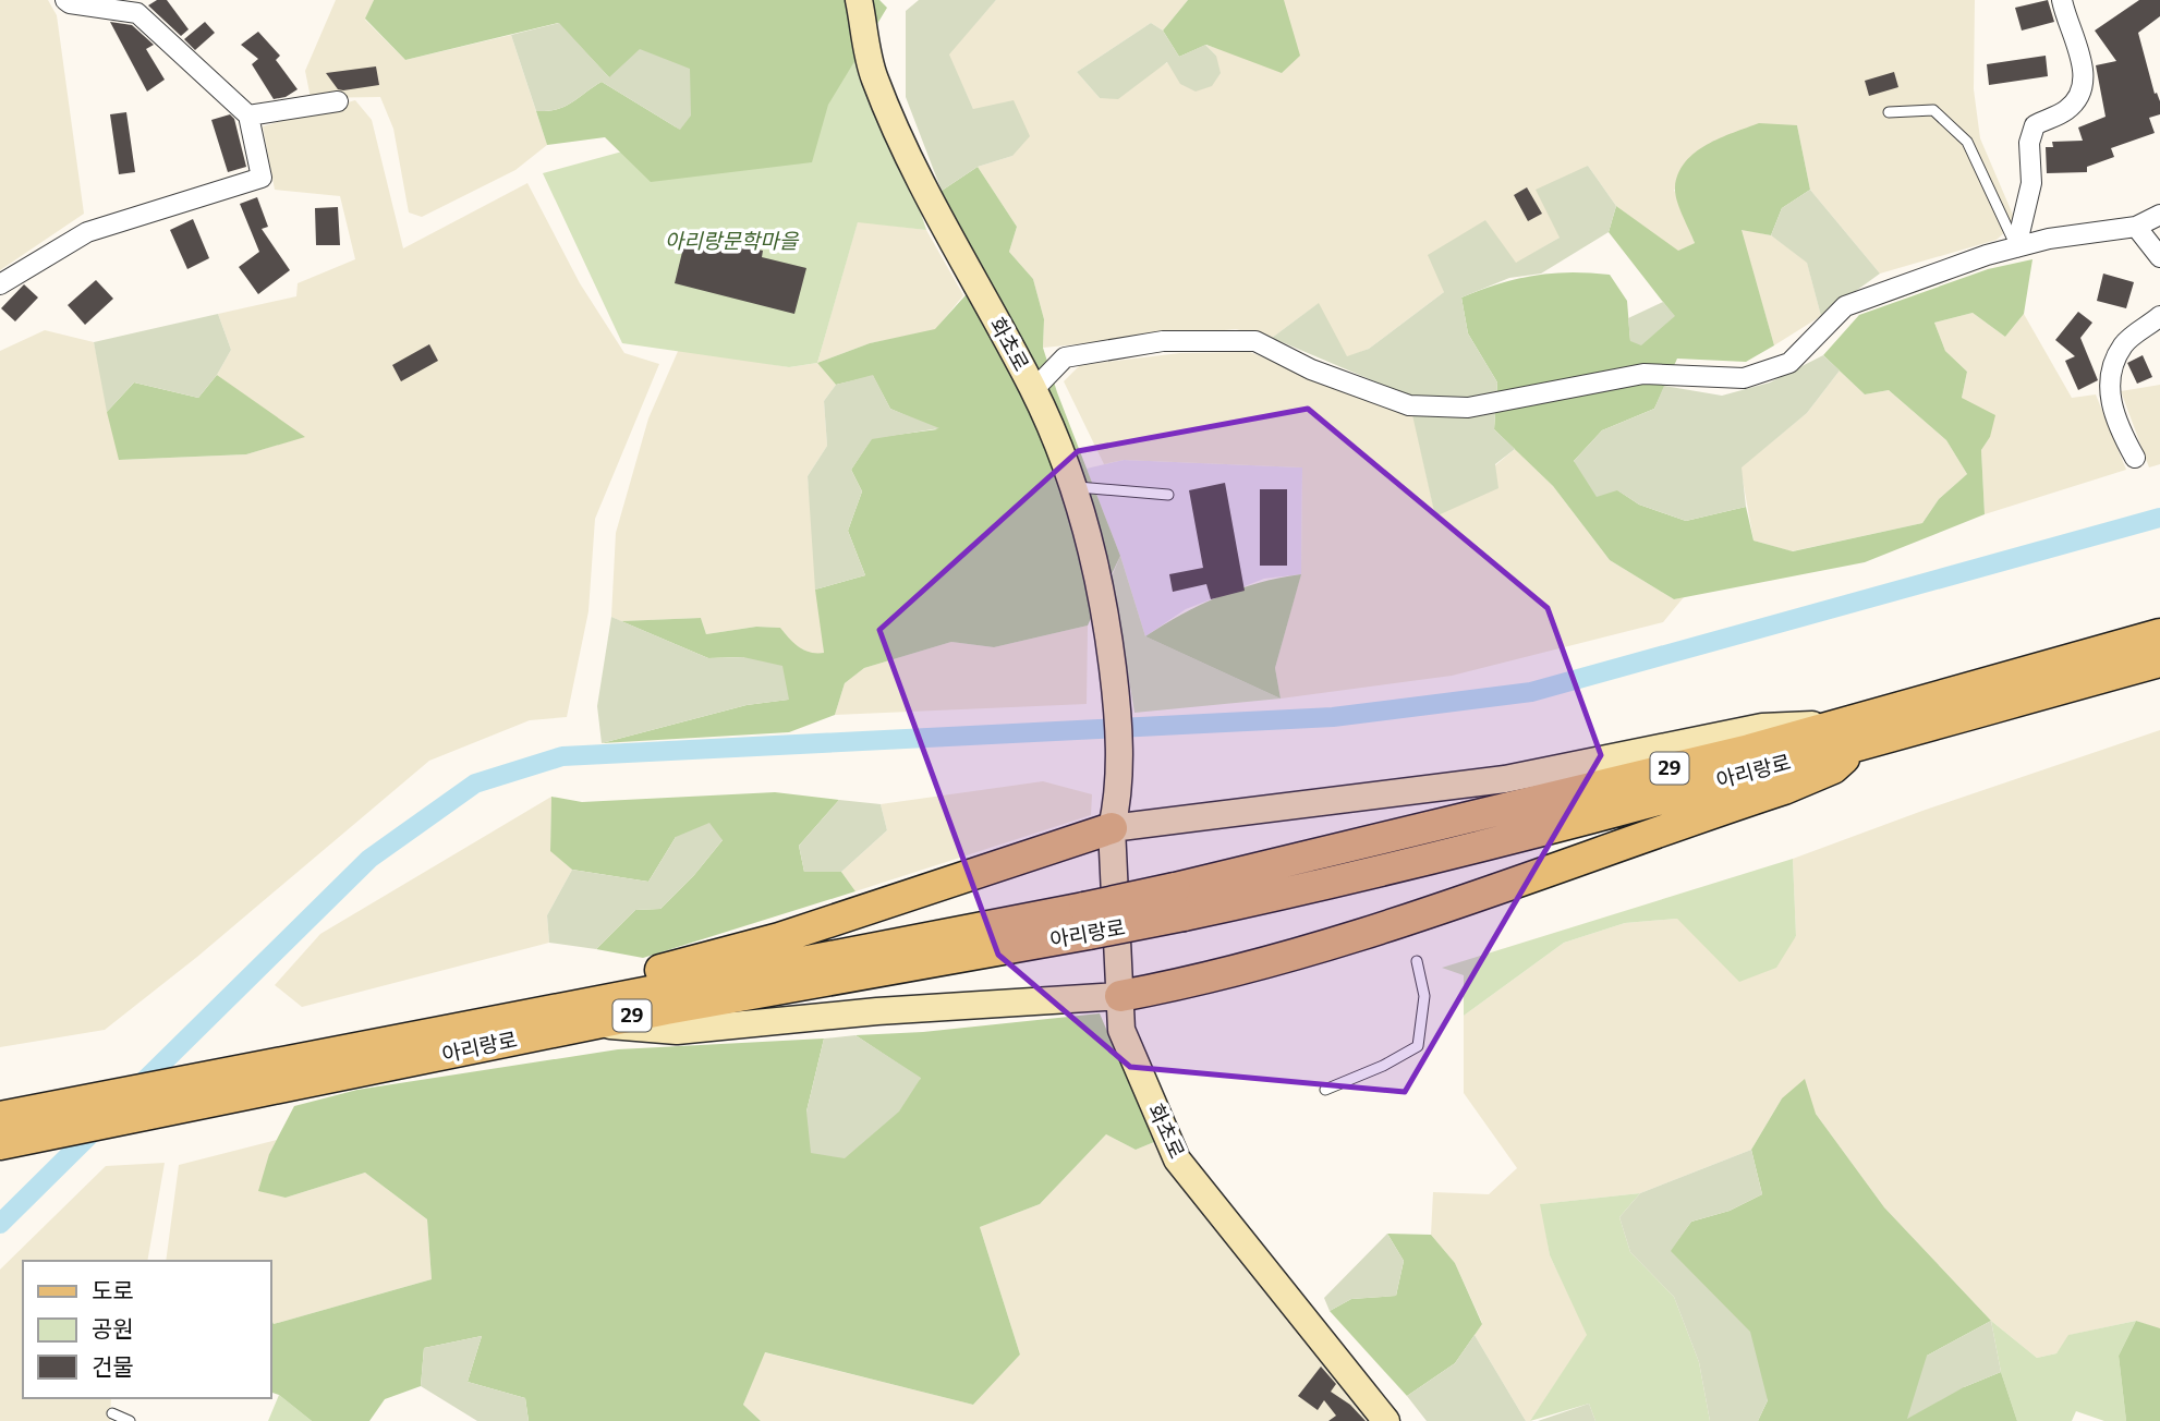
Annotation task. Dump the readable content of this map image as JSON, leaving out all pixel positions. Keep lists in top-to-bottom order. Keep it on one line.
{"streets":{"main road":["29","아리랑로"],"street":["화초로"]},"parks":["아리랑문학마을"],"legend":["도로","공원","건물"]}
